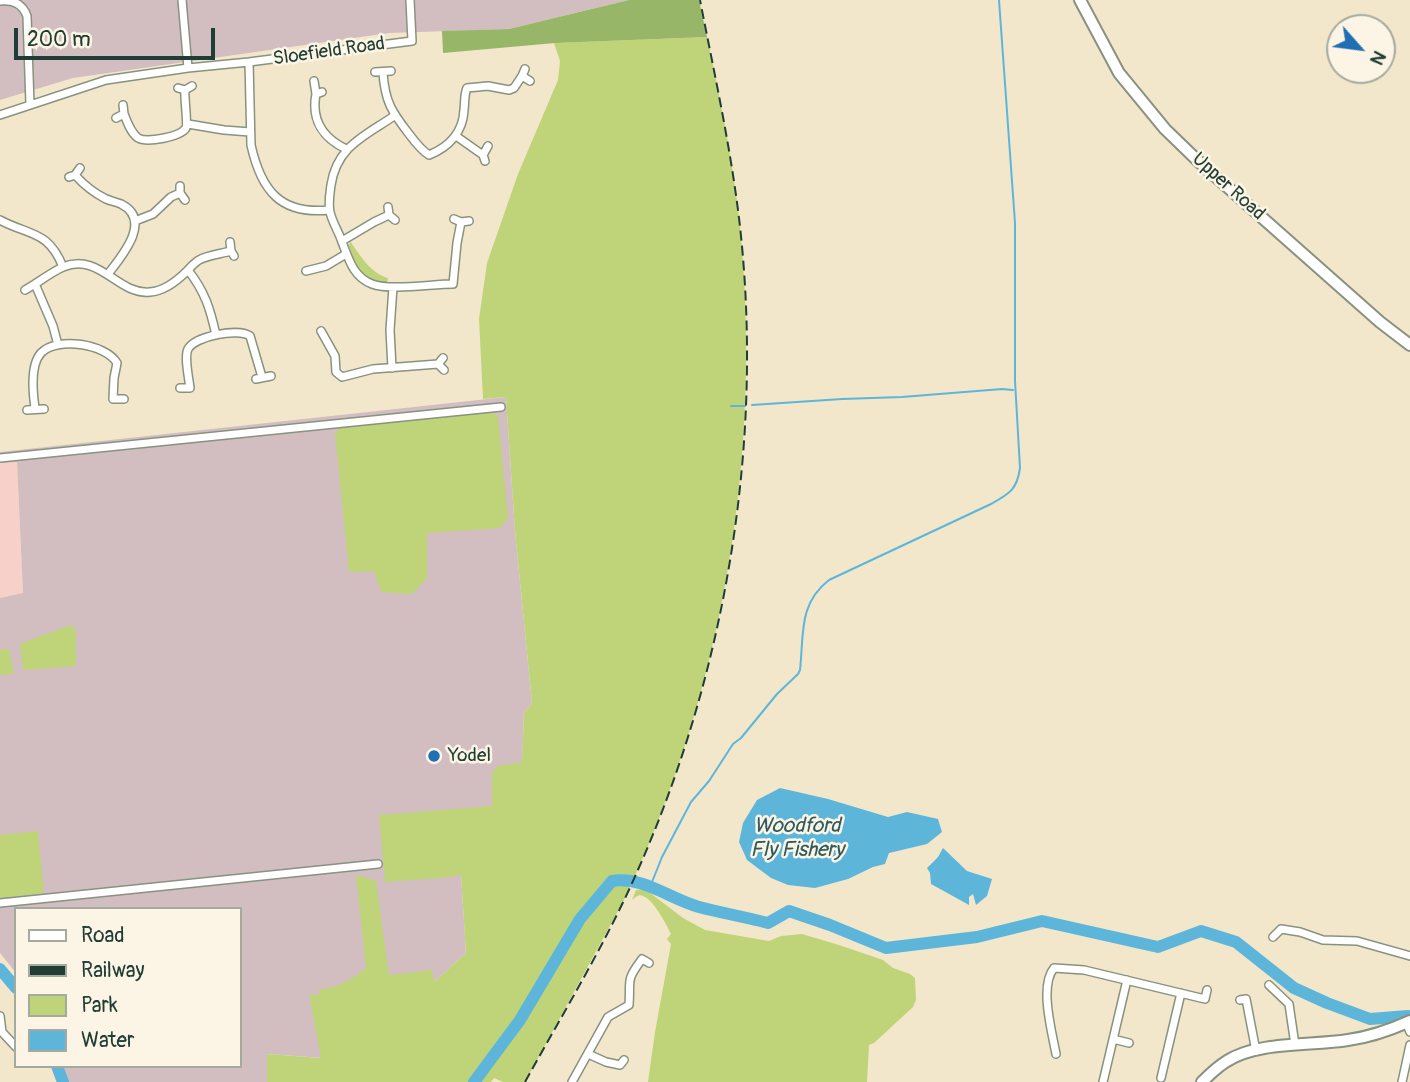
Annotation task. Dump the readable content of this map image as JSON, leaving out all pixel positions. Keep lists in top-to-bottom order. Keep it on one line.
{"streets":{"main road":["Upper Road"],"street":["Sloefield Road"]},"water":["Woodford Fly Fishery"],"places":["Yodel"],"legend":["Road","Railway","Park","Water"],"scale_bar":"200 m","north":"bottom right"}
